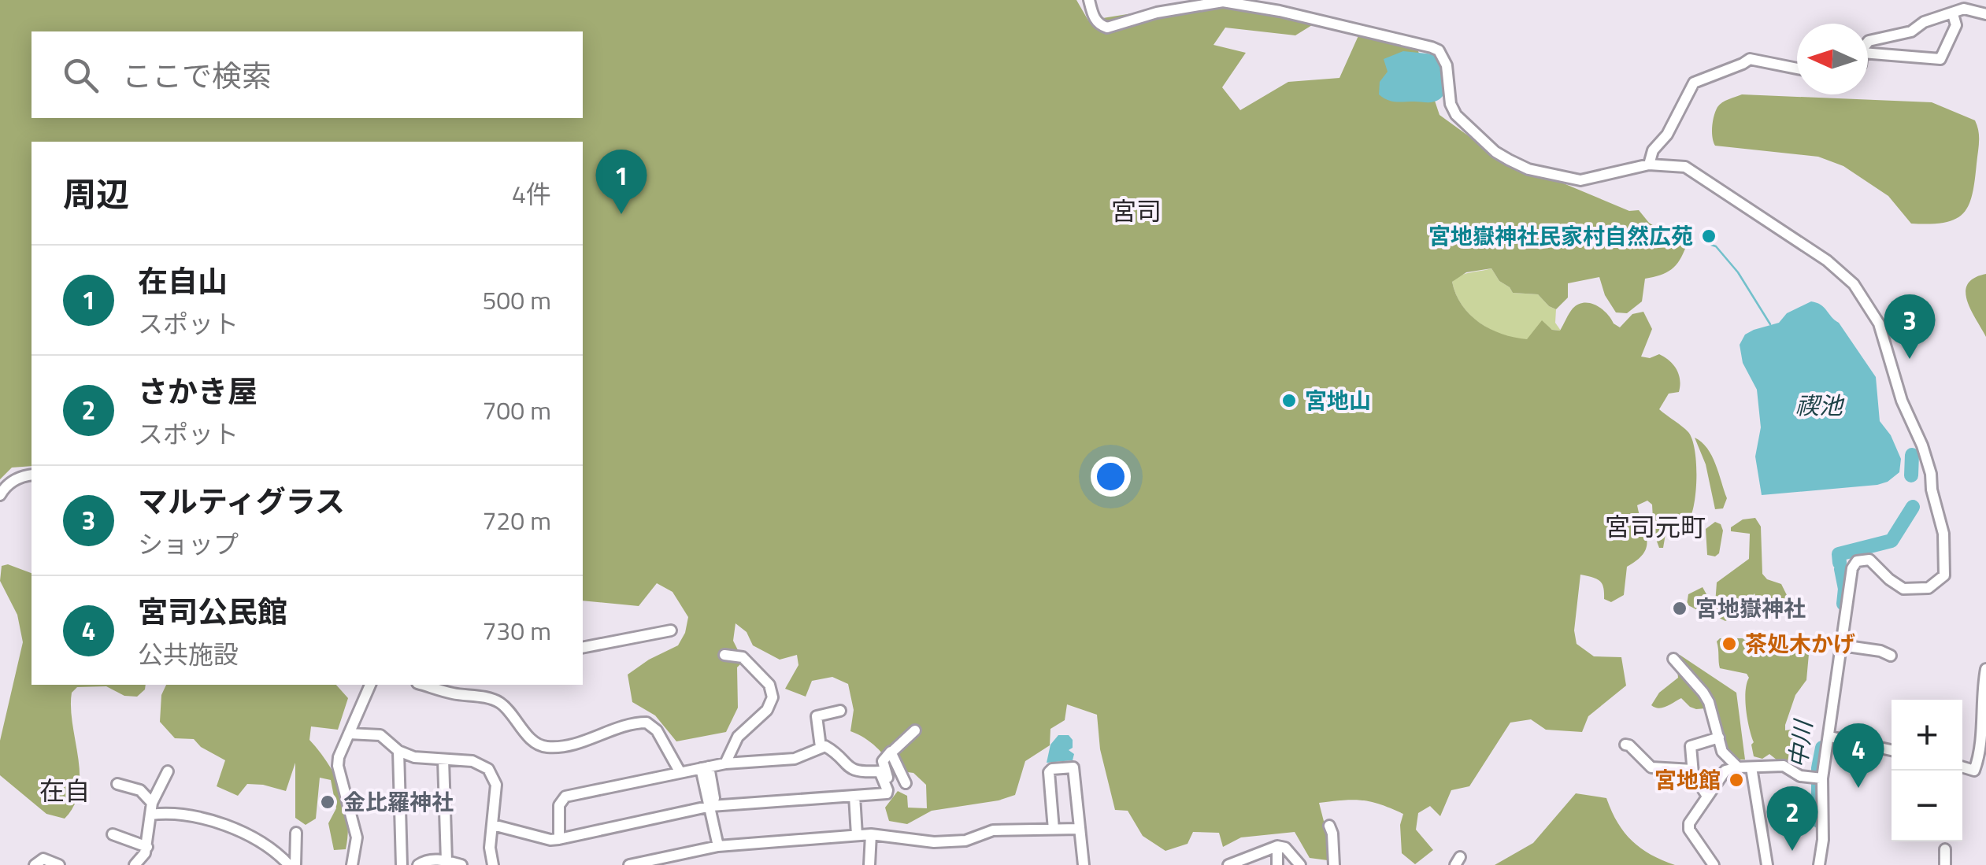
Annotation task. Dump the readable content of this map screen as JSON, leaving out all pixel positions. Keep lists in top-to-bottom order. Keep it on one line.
{"districts":["宮司","宮司元町","在自"],"water":["禊池","中川"],"places":["宮地嶽神社民家村自然広苑","宮地山","宮地嶽神社","茶処木かげ","宮地館","金比羅神社"],"north":"left","page":{"search":"ここで検索","heading":["周辺","4件"],"pins":["1","3","4","2"],"list":[{"mark":"1","name":"在自山","note":"スポット","value":"500 m"},{"mark":"2","name":"さかき屋","note":"スポット","value":"700 m"},{"mark":"3","name":"マルティグラス","note":"ショップ","value":"720 m"},{"mark":"4","name":"宮司公民館","note":"公共施設","value":"730 m"}],"map_buttons":["+","−"]}}
